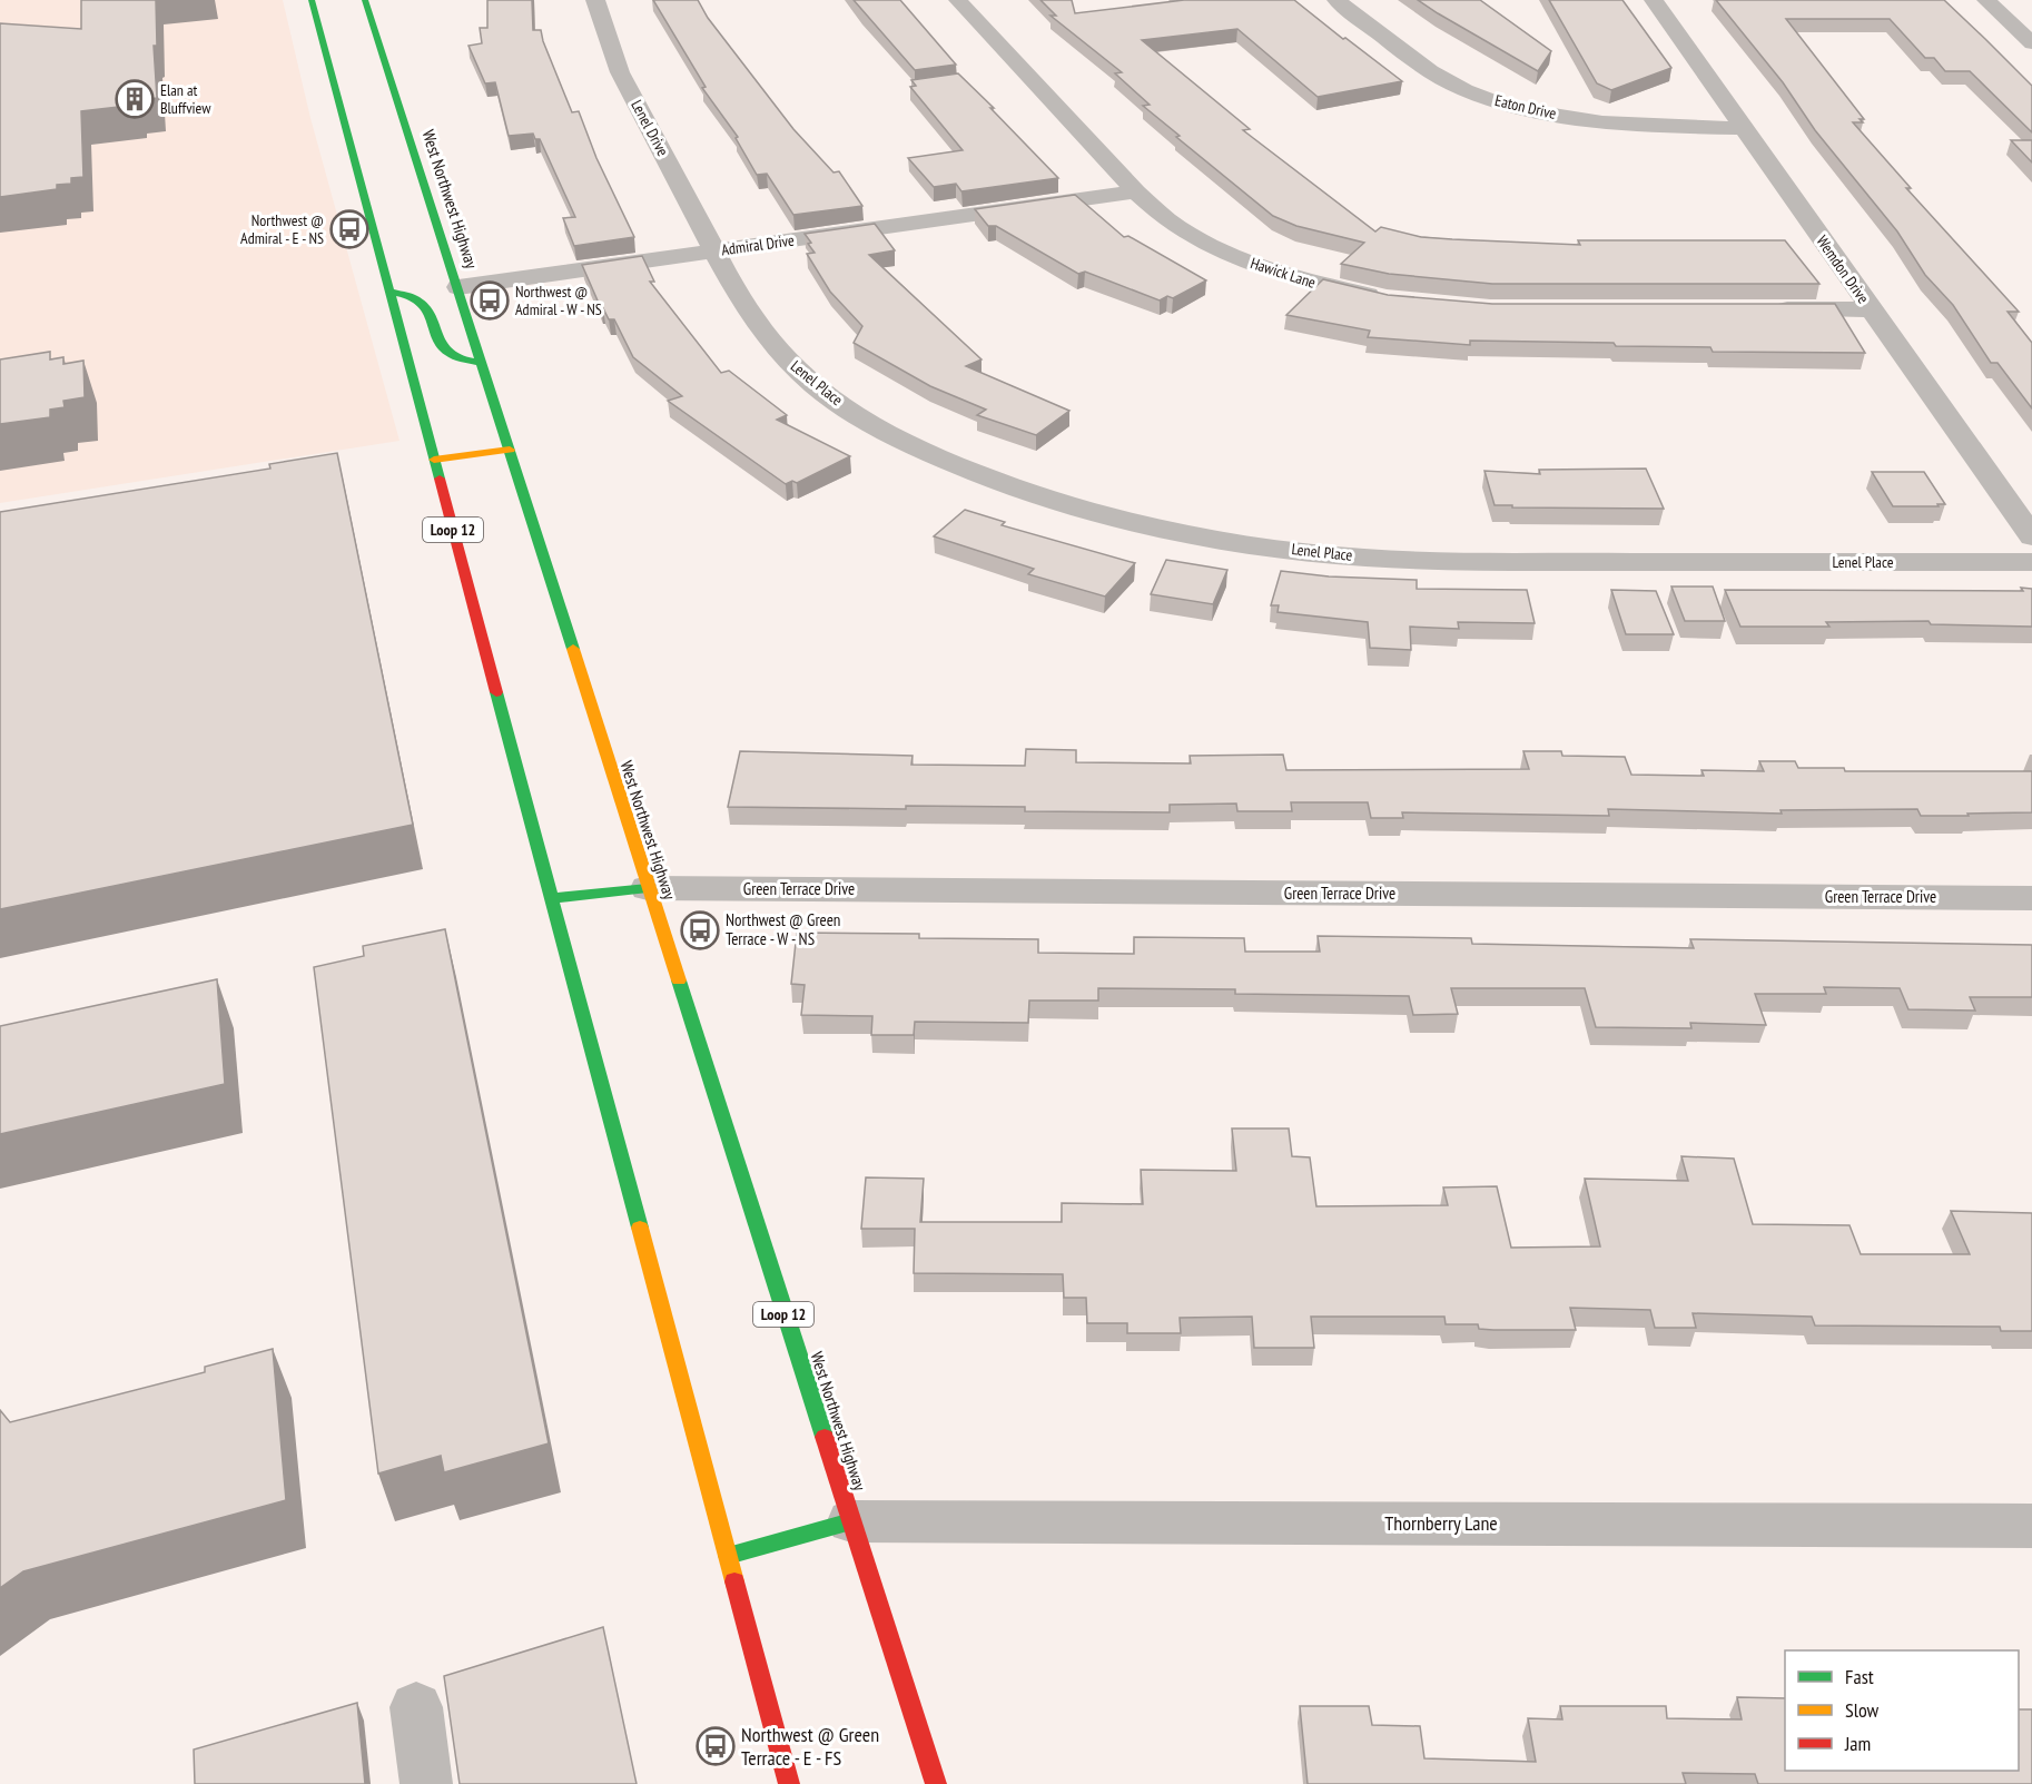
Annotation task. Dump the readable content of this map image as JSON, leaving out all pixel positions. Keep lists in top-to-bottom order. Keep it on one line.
{"streets":{"main road":["West Northwest Highway","Loop 12"],"street":["Eaton Drive","Lenel Drive","Admiral Drive","Wemdon Drive","Hawick Lane","Lenel Place","Green Terrace Drive","Thornberry Lane"]},"crossings":[["Eaton Drive","Wemdon Drive"],["Lenel Drive","Admiral Drive"],["Lenel Drive","Lenel Place"],["West Northwest Highway","Admiral Drive"],["West Northwest Highway","Green Terrace Drive"],["West Northwest Highway","Thornberry Lane"],["Admiral Drive","Hawick Lane"],["Admiral Drive","Lenel Place"]],"places":{"building":["Elan at Bluffview"],"bus stop":["Northwest @ Admiral - E - NS","Northwest @ Admiral - W - NS","Northwest @ Green Terrace - W - NS","Northwest @ Green Terrace - E - FS"]},"legend":["Fast","Slow","Jam"]}
